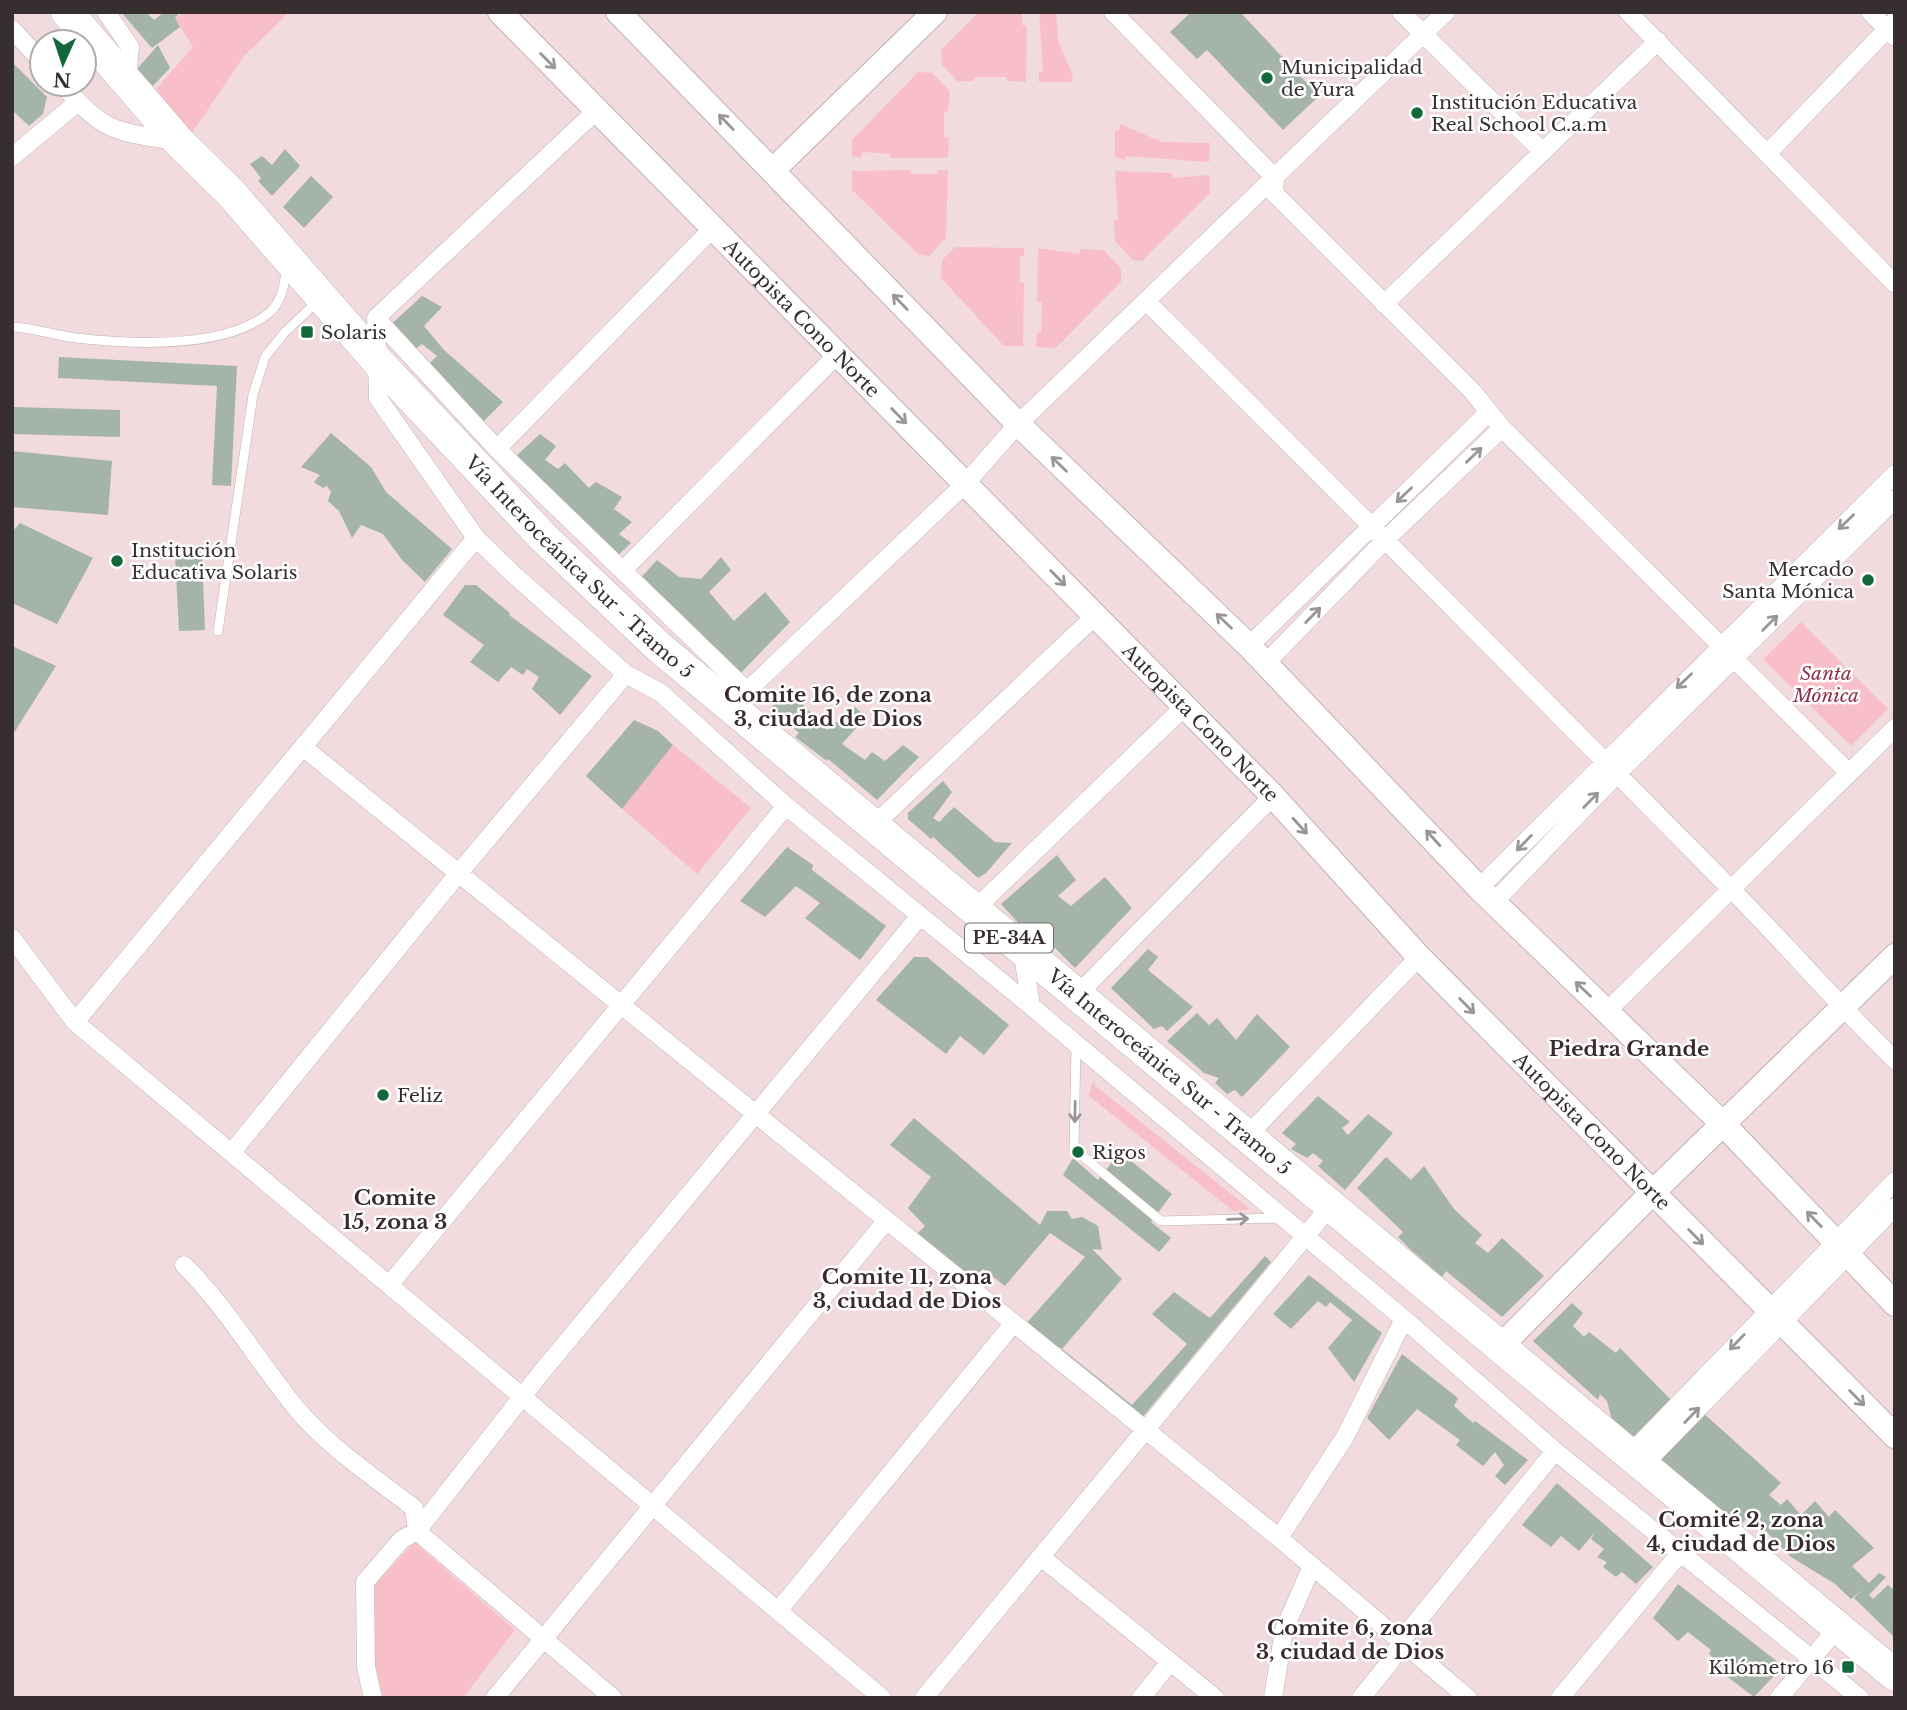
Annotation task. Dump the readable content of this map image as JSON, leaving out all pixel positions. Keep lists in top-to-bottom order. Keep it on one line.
{"streets":{"highway":["Vía Interoceánica Sur - Tramo 5","PE-34A"],"main road":["Autopista Cono Norte"]},"districts":["Comite 16, de zona 3, ciudad de Dios","Piedra Grande","Comite 15, zona 3","Comite 11, zona 3, ciudad de Dios","Comité 2, zona 4, ciudad de Dios","Comite 6, zona 3, ciudad de Dios"],"parks":["Santa Mónica"],"places":{"other":["Municipalidad de Yura","Institución Educativa Real School C.a.m","Institución Educativa Solaris","Mercado Santa Mónica","Feliz","Rigos"],"transit":["Solaris","Kilómetro 16"]},"north":"bottom"}
